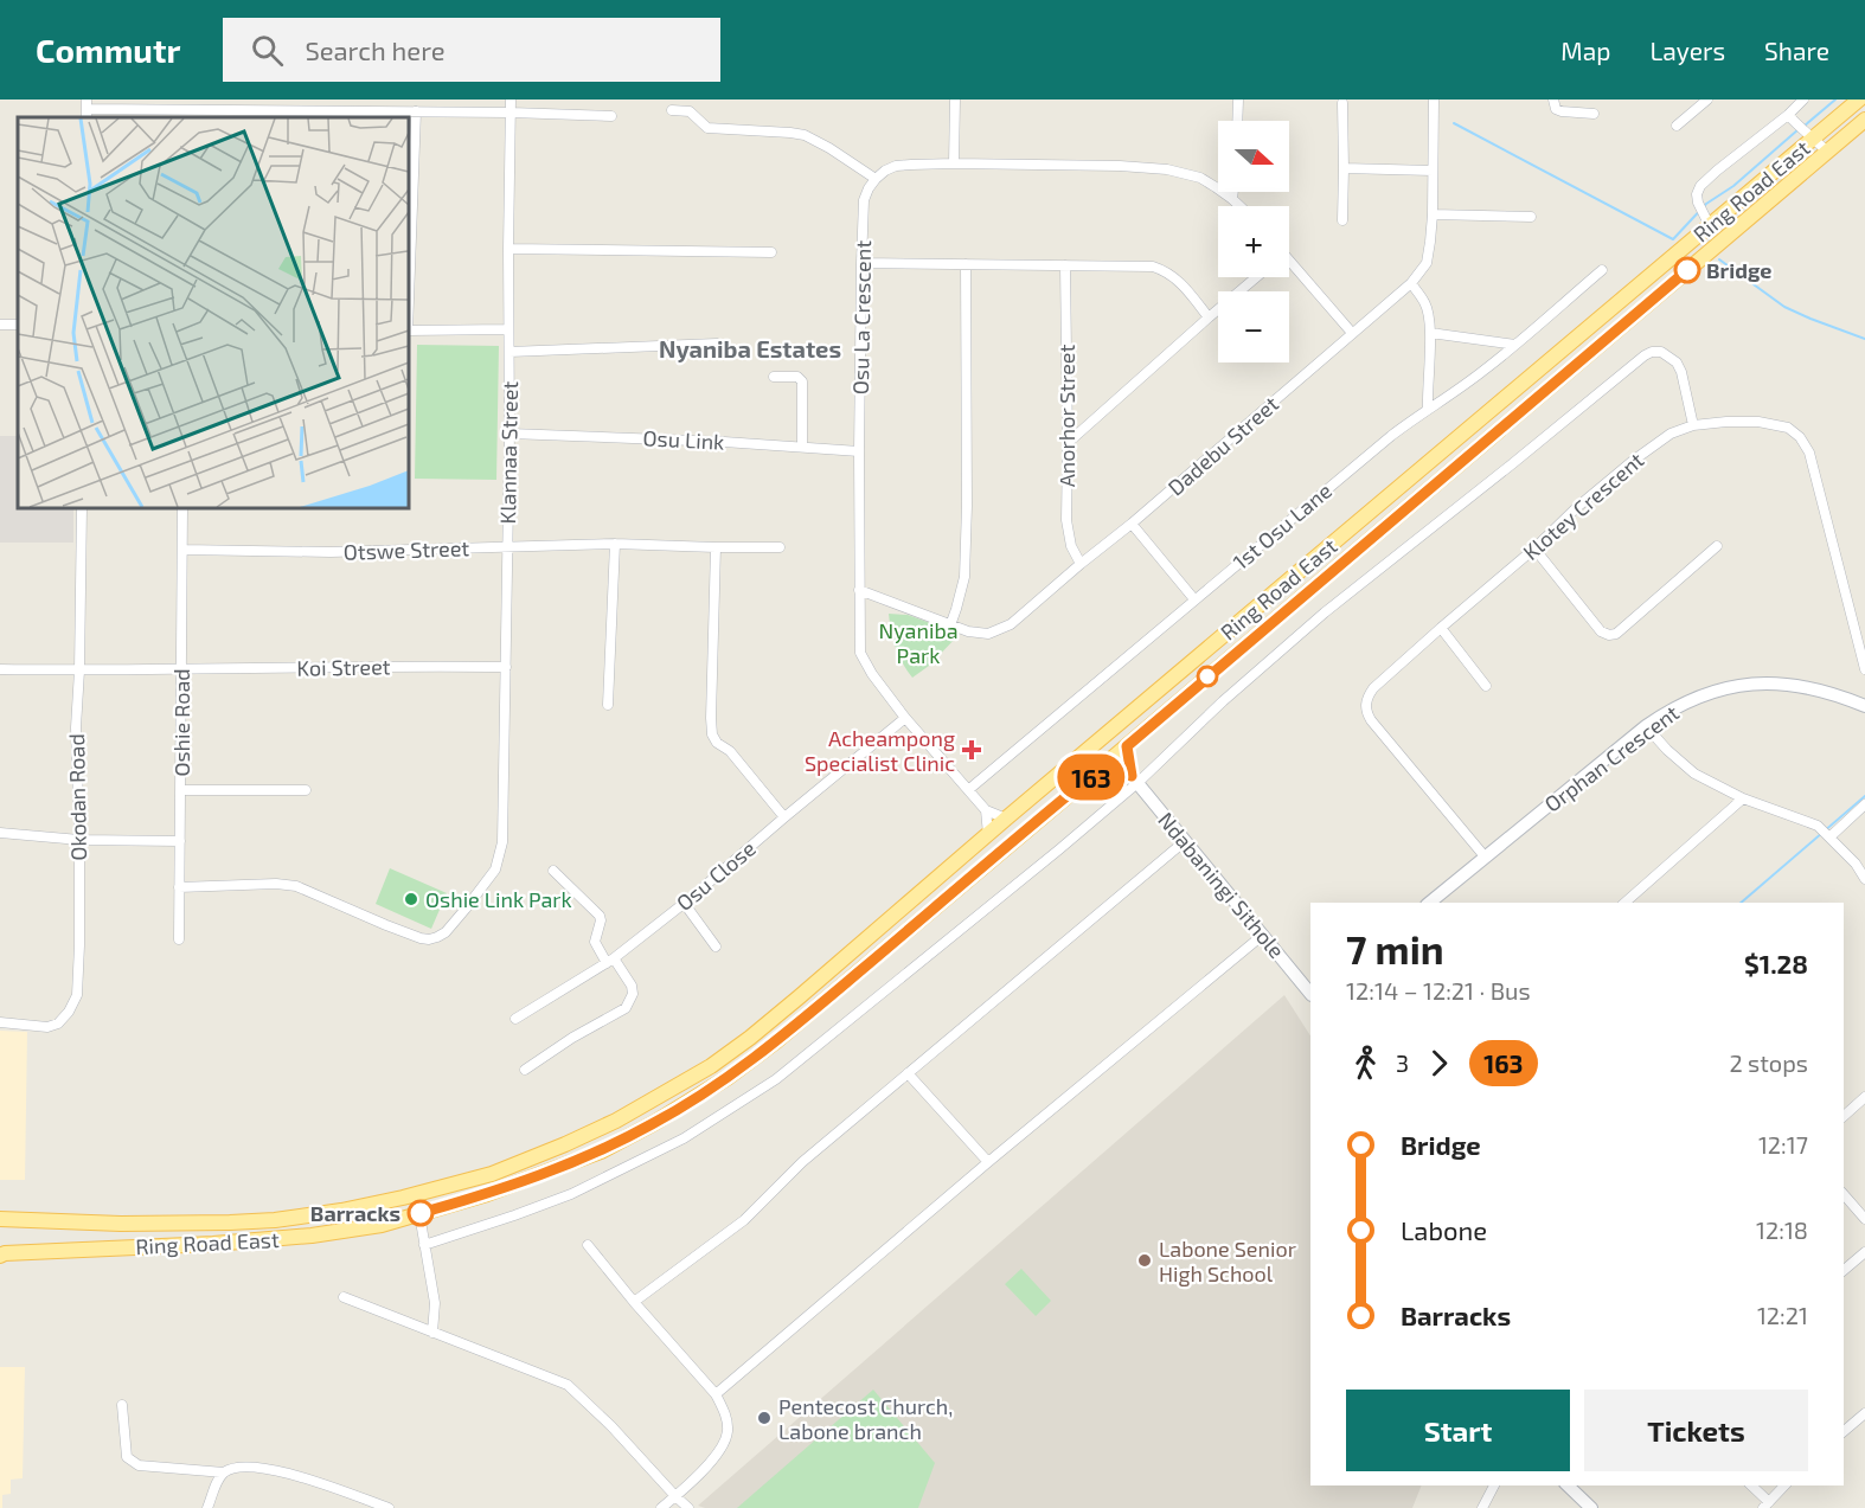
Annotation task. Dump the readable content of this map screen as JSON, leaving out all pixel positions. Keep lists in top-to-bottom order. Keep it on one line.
{"streets":{"main road":["Ring Road East"],"street":["Osu La Crescent","Anorhor Street","Osu Link","Dadebu Street","Klannaa Street","Klotey Crescent","1st Osu Lane","Otswe Street","Koi Street","Oshie Road","Orphan Crescent","Okodan Road","Osu Close","Ndabaningi Sithole"]},"crossings":[["Ring Road East","Osu La Crescent"],["Osu La Crescent","Osu Link"],["Osu La Crescent","Dadebu Street"],["Osu La Crescent","1st Osu Lane"],["Osu La Crescent","Osu Close"],["Anorhor Street","Dadebu Street"],["Osu Link","Klannaa Street"],["Klannaa Street","Otswe Street"],["Klannaa Street","Koi Street"],["Klannaa Street","Oshie Road"],["Klotey Crescent","Orphan Crescent"],["Otswe Street","Oshie Road"],["Koi Street","Oshie Road"],["Koi Street","Okodan Road"]],"districts":["Nyaniba Estates"],"parks":["Nyaniba Park"],"places":{"other":["Bridge","Oshie Link Park","Barracks","Labone Senior High School","Pentecost Church, Labone branch"],"health":["Acheampong Specialist Clinic"]},"lines":["bus line 163"],"north":"right","page":{"header":"Commutr","search":"Search here","nav":["Map","Layers","Share"],"on_map":"163","map_buttons":["+","−"],"heading":["7 min","12:14 – 12:21 · Bus","$1.28"],"legs":["3","163","2 stops"],"list":[{"name":"Bridge","value":"12:17"},{"name":"Labone","value":"12:18"},{"name":"Barracks","value":"12:21"}],"buttons":["Start","Tickets"]}}
